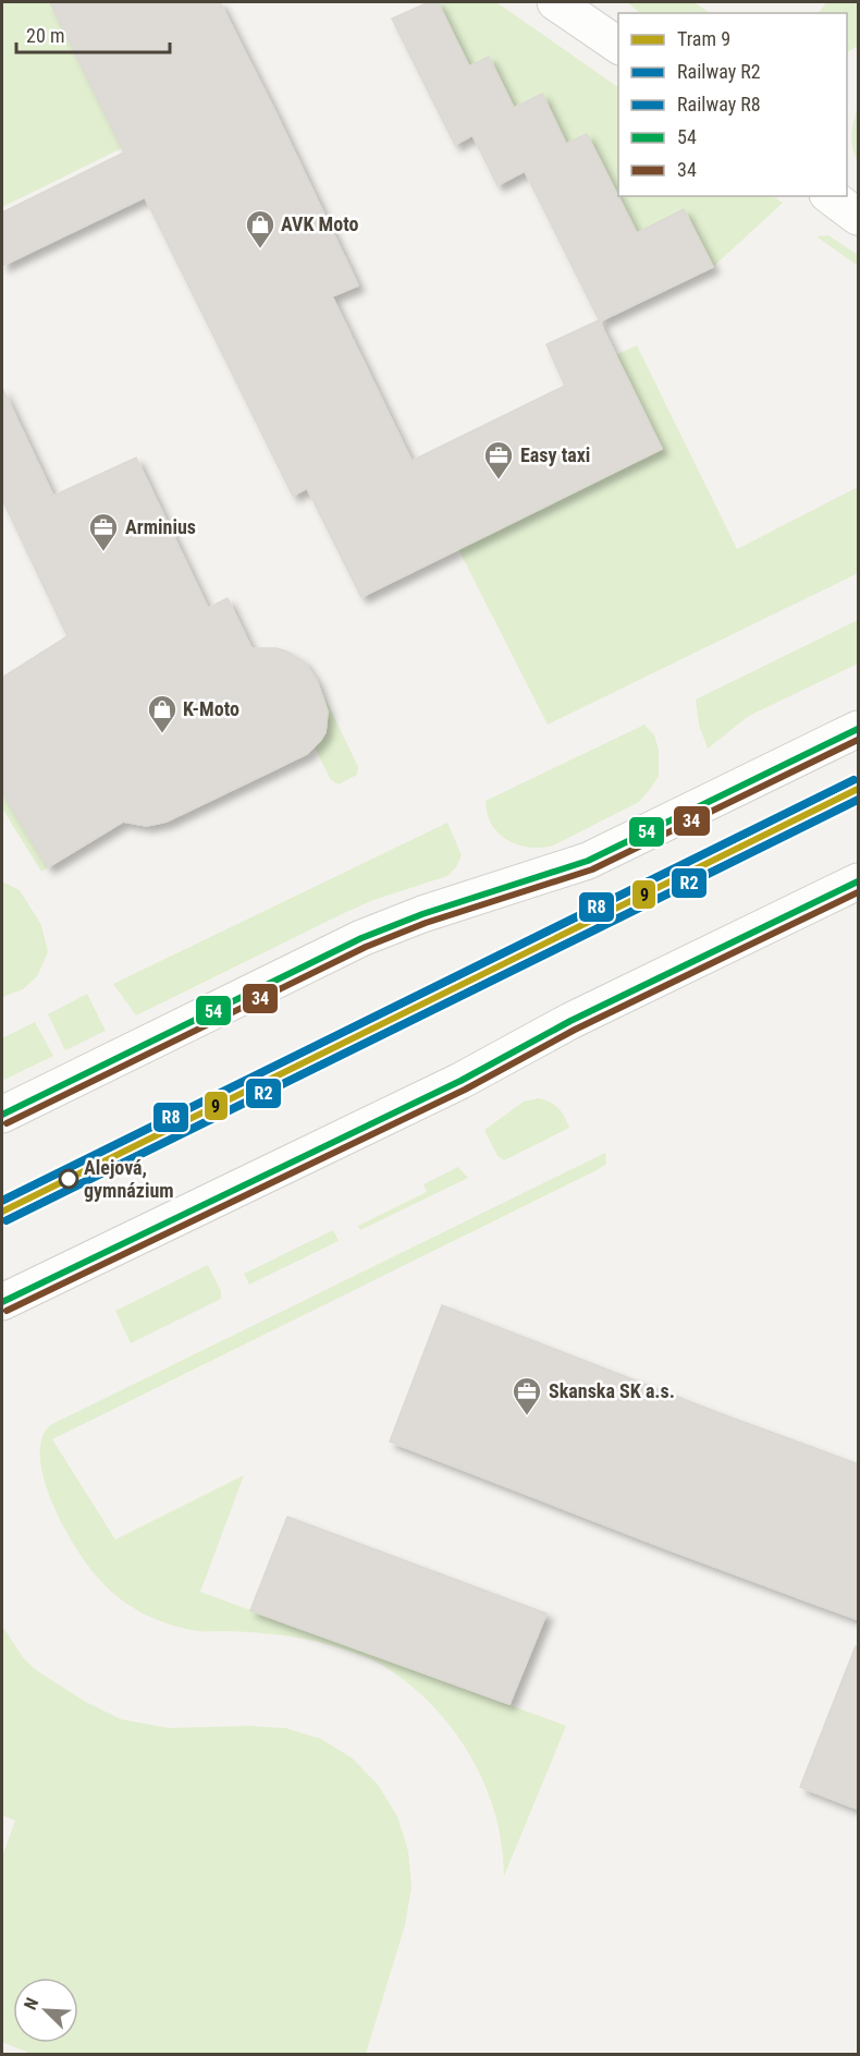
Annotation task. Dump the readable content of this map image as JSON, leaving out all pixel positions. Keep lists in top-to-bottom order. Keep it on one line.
{"places":{"shop":["AVK Moto","K-Moto"],"office":["Easy taxi","Arminius","Skanska SK a.s."],"other":["Alejová, gymnázium"]},"lines":["transit line 54","transit line 34","rail line R8","tram line 9","rail line R2"],"legend":["Tram 9","Railway R2","Railway R8","54","34"],"scale_bar":"20 m","north":"top left"}
